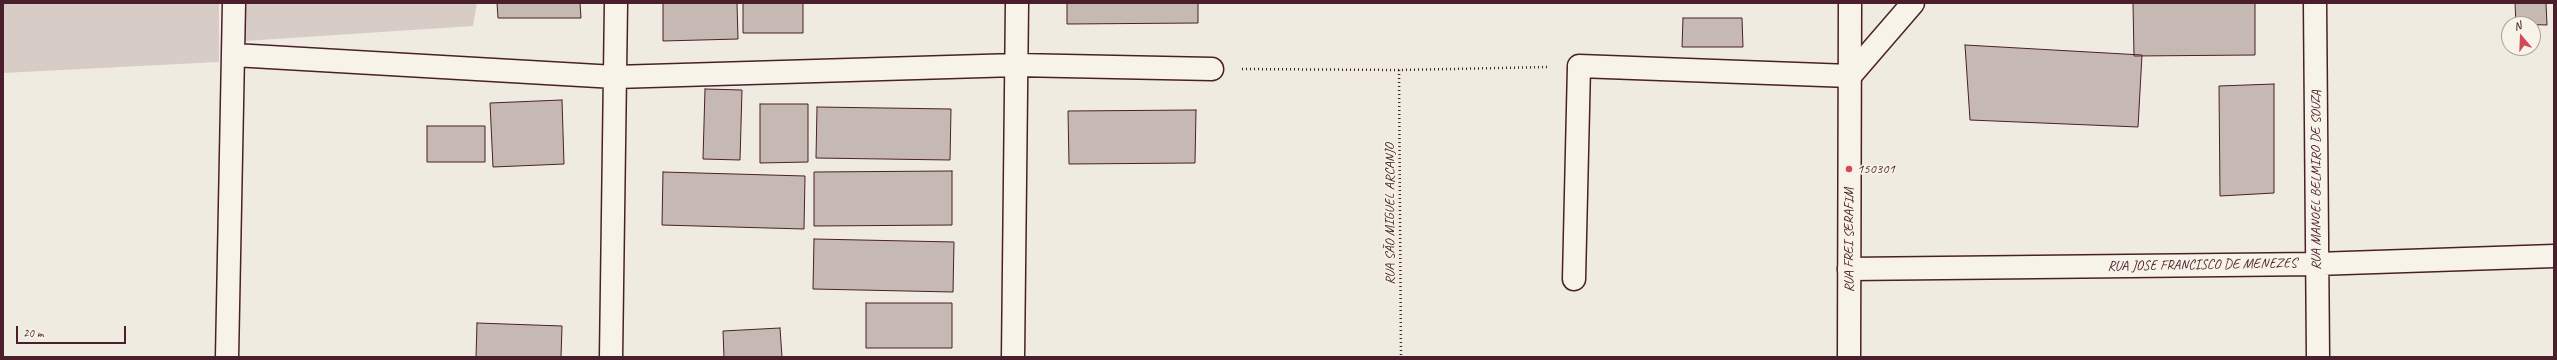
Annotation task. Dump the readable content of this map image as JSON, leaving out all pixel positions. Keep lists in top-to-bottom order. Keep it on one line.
{"streets":{"street":["RUA MANOEL BELMIRO DE SOUZA","RUA FREI SERAFIM","RUA JOSE FRANCISCO DE MENEZES"],"path":["RUA SÃO MIGUEL ARCANJO"]},"crossings":[["RUA MANOEL BELMIRO DE SOUZA","RUA JOSE FRANCISCO DE MENEZES"],["RUA FREI SERAFIM","RUA JOSE FRANCISCO DE MENEZES"]],"places":["150301"],"scale_bar":"20 m","north":"top"}
